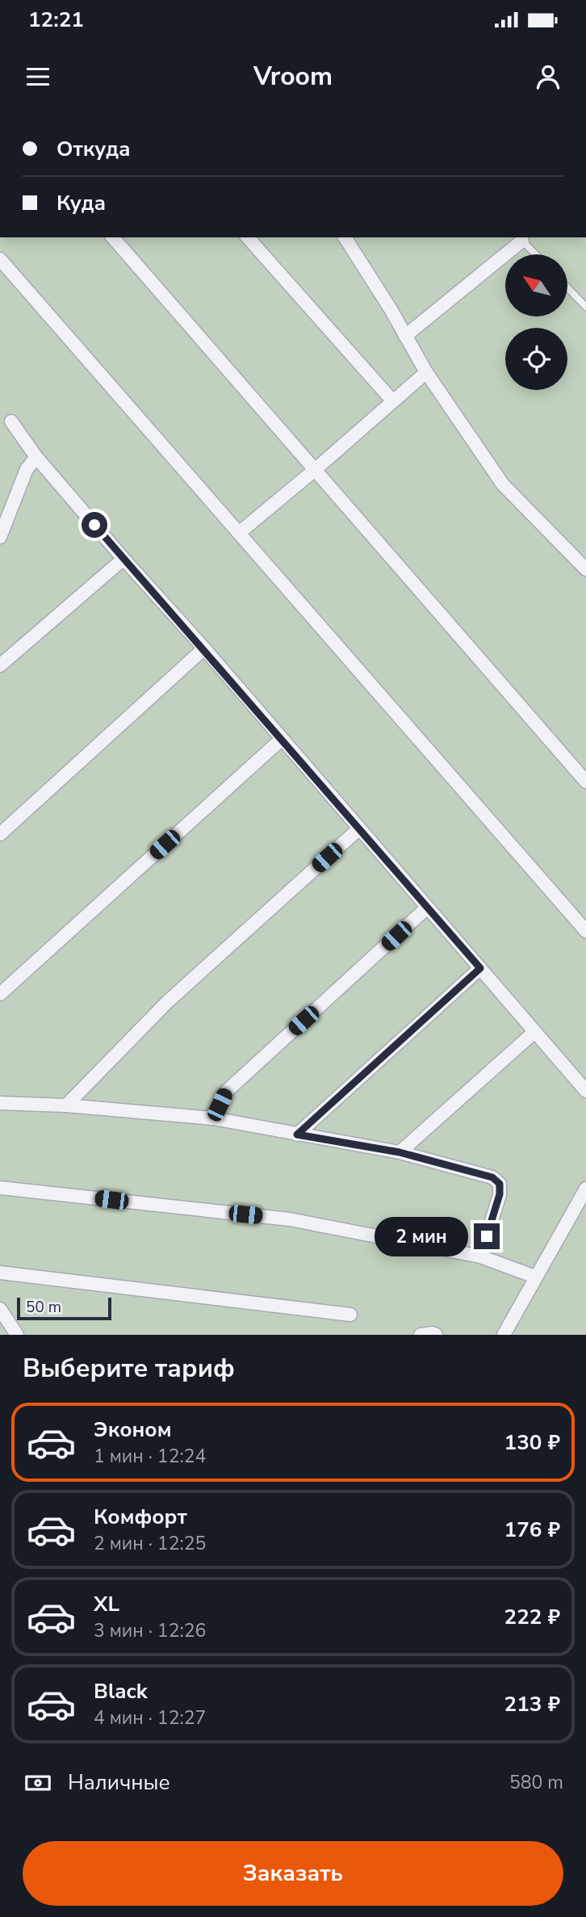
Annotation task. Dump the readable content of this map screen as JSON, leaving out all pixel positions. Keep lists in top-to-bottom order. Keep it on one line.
{"scale_bar":"50 m","north":"top left","page":{"status":"12:21","header":"Vroom","banner":["Откуда","Куда"],"bubble":"2 мин","scale":"50 m","heading":"Выберите тариф","list":[{"name":"Эконом","note":"1 мин · 12:24","value":"130 ₽"},{"name":"Комфорт","note":"2 мин · 12:25","value":"176 ₽"},{"name":"XL","note":"3 мин · 12:26","value":"222 ₽"},{"name":"Black","note":"4 мин · 12:27","value":"213 ₽"}],"pay":["Наличные","580 m"],"buttons":"Заказать"}}
